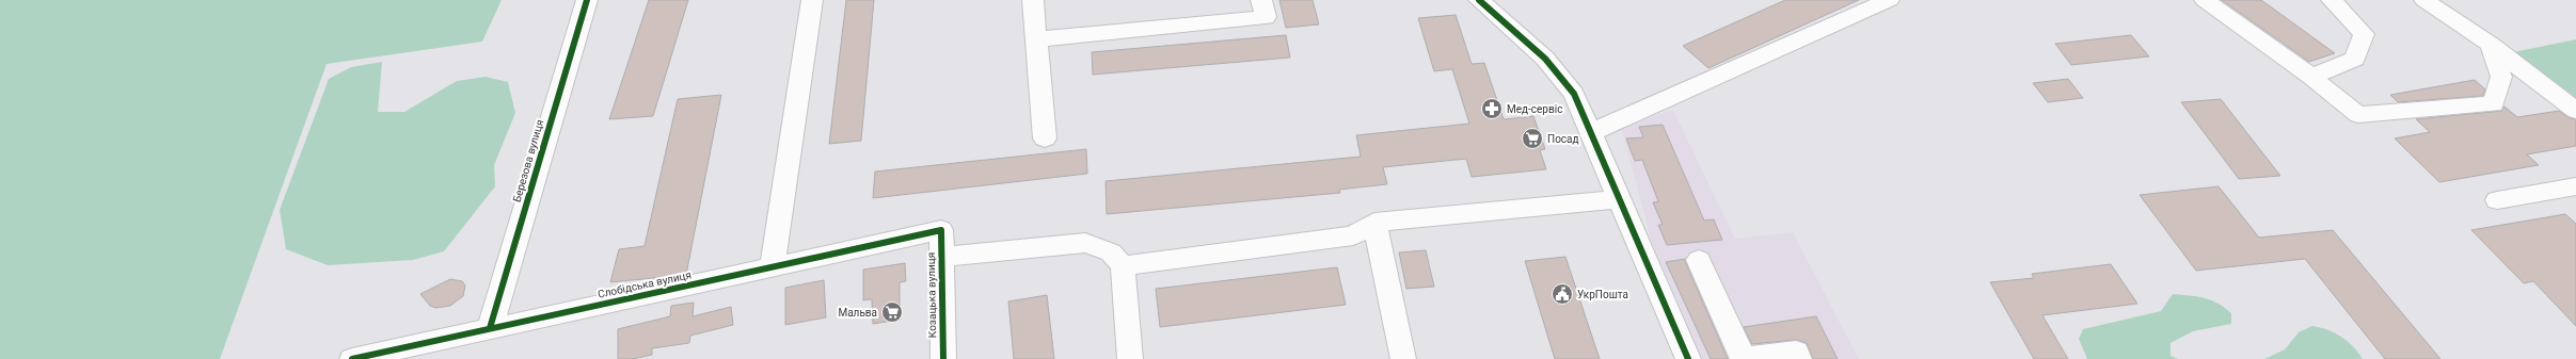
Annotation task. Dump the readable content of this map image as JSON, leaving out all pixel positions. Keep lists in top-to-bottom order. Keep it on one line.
{"streets":{"street":["Березова вулиця","Слобідська вулиця","Козацька вулиця"]},"crossings":[["Березова вулиця","Слобідська вулиця"],["Слобідська вулиця","Козацька вулиця"]],"places":{"pharmacy":["Мед-сервіс"],"supermarket":["Посад","Мальва"],"public building":["УкрПошта"]}}
